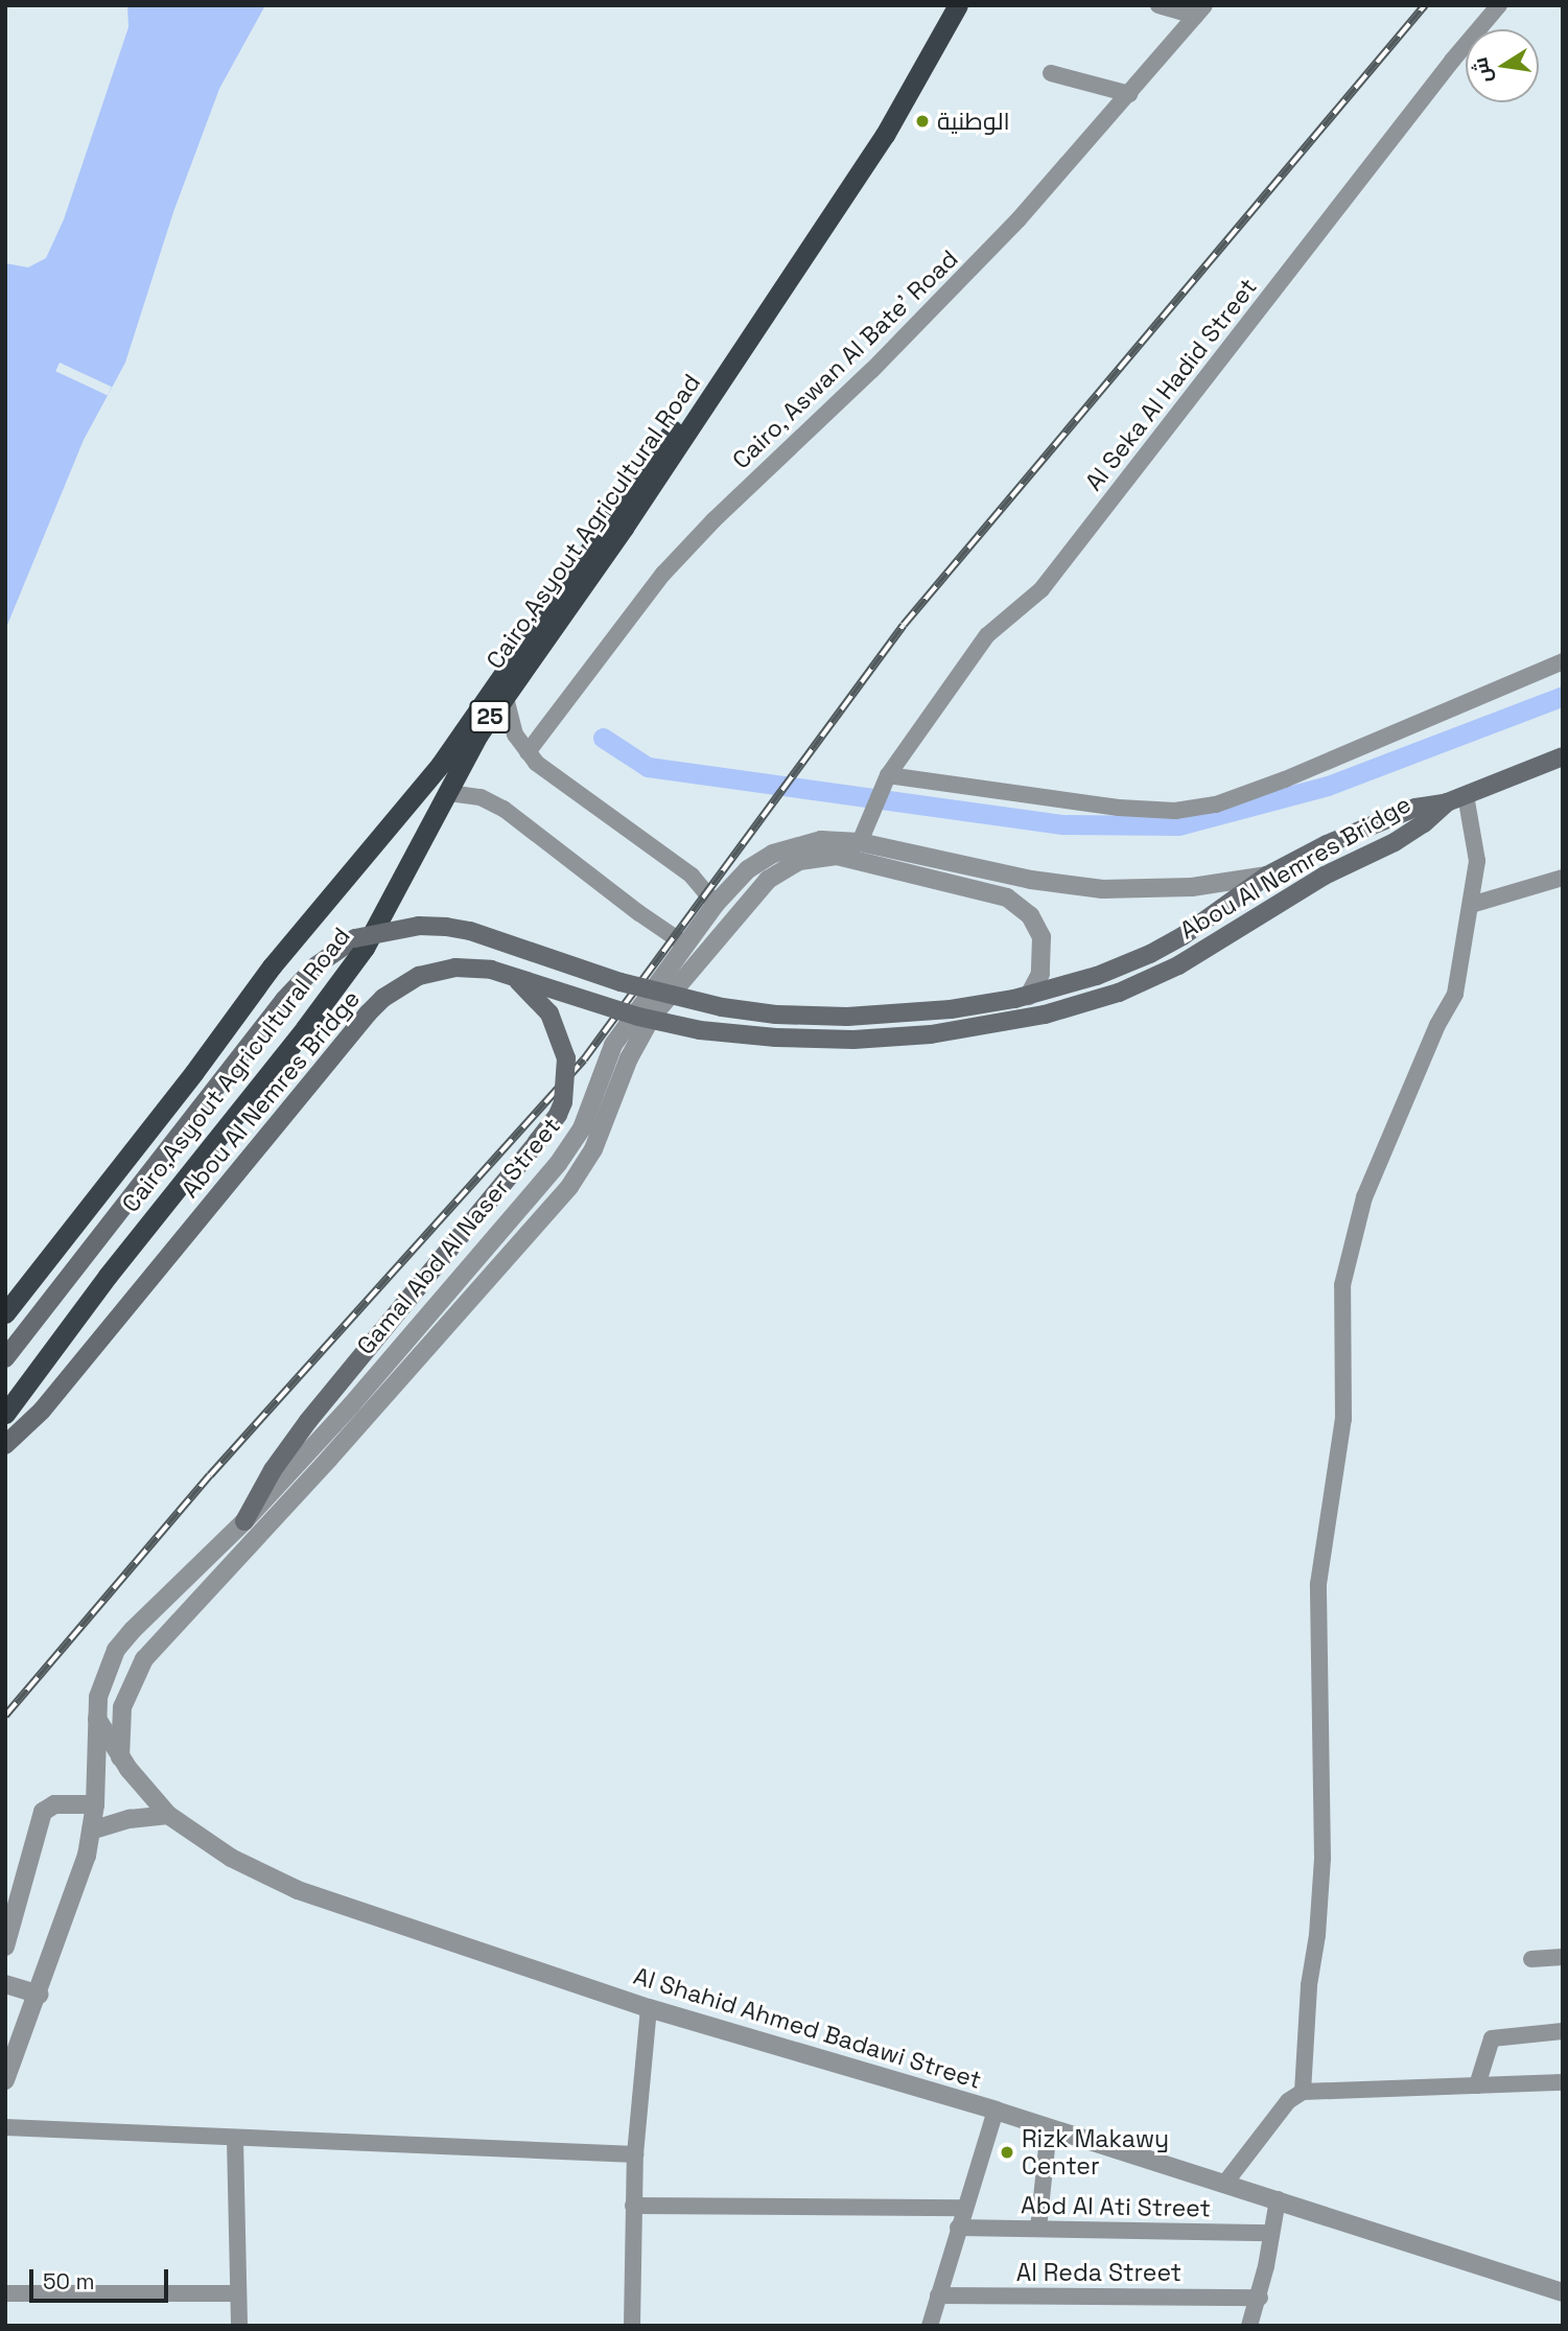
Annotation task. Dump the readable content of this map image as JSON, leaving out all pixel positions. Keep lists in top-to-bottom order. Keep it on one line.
{"streets":{"highway":["Cairo,Asyout Agricultural Road","25"],"main road":["Abou Al Nemres Bridge"],"street":["Cairo, Aswan Al Bate' Road","Al Seka Al Hadid Street","Gamal Abd Al Naser Street","Al Shahid Ahmed Badawi Street","Abd Al Ati Street","Al Reda Street"]},"crossings":[["Al Seka Al Hadid Street","Gamal Abd Al Naser Street"],["Abou Al Nemres Bridge","Gamal Abd Al Naser Street"],["Gamal Abd Al Naser Street","Al Shahid Ahmed Badawi Street"]],"places":["الوطنية","Rizk Makawy Center"],"scale_bar":"50 m","north":"left"}
